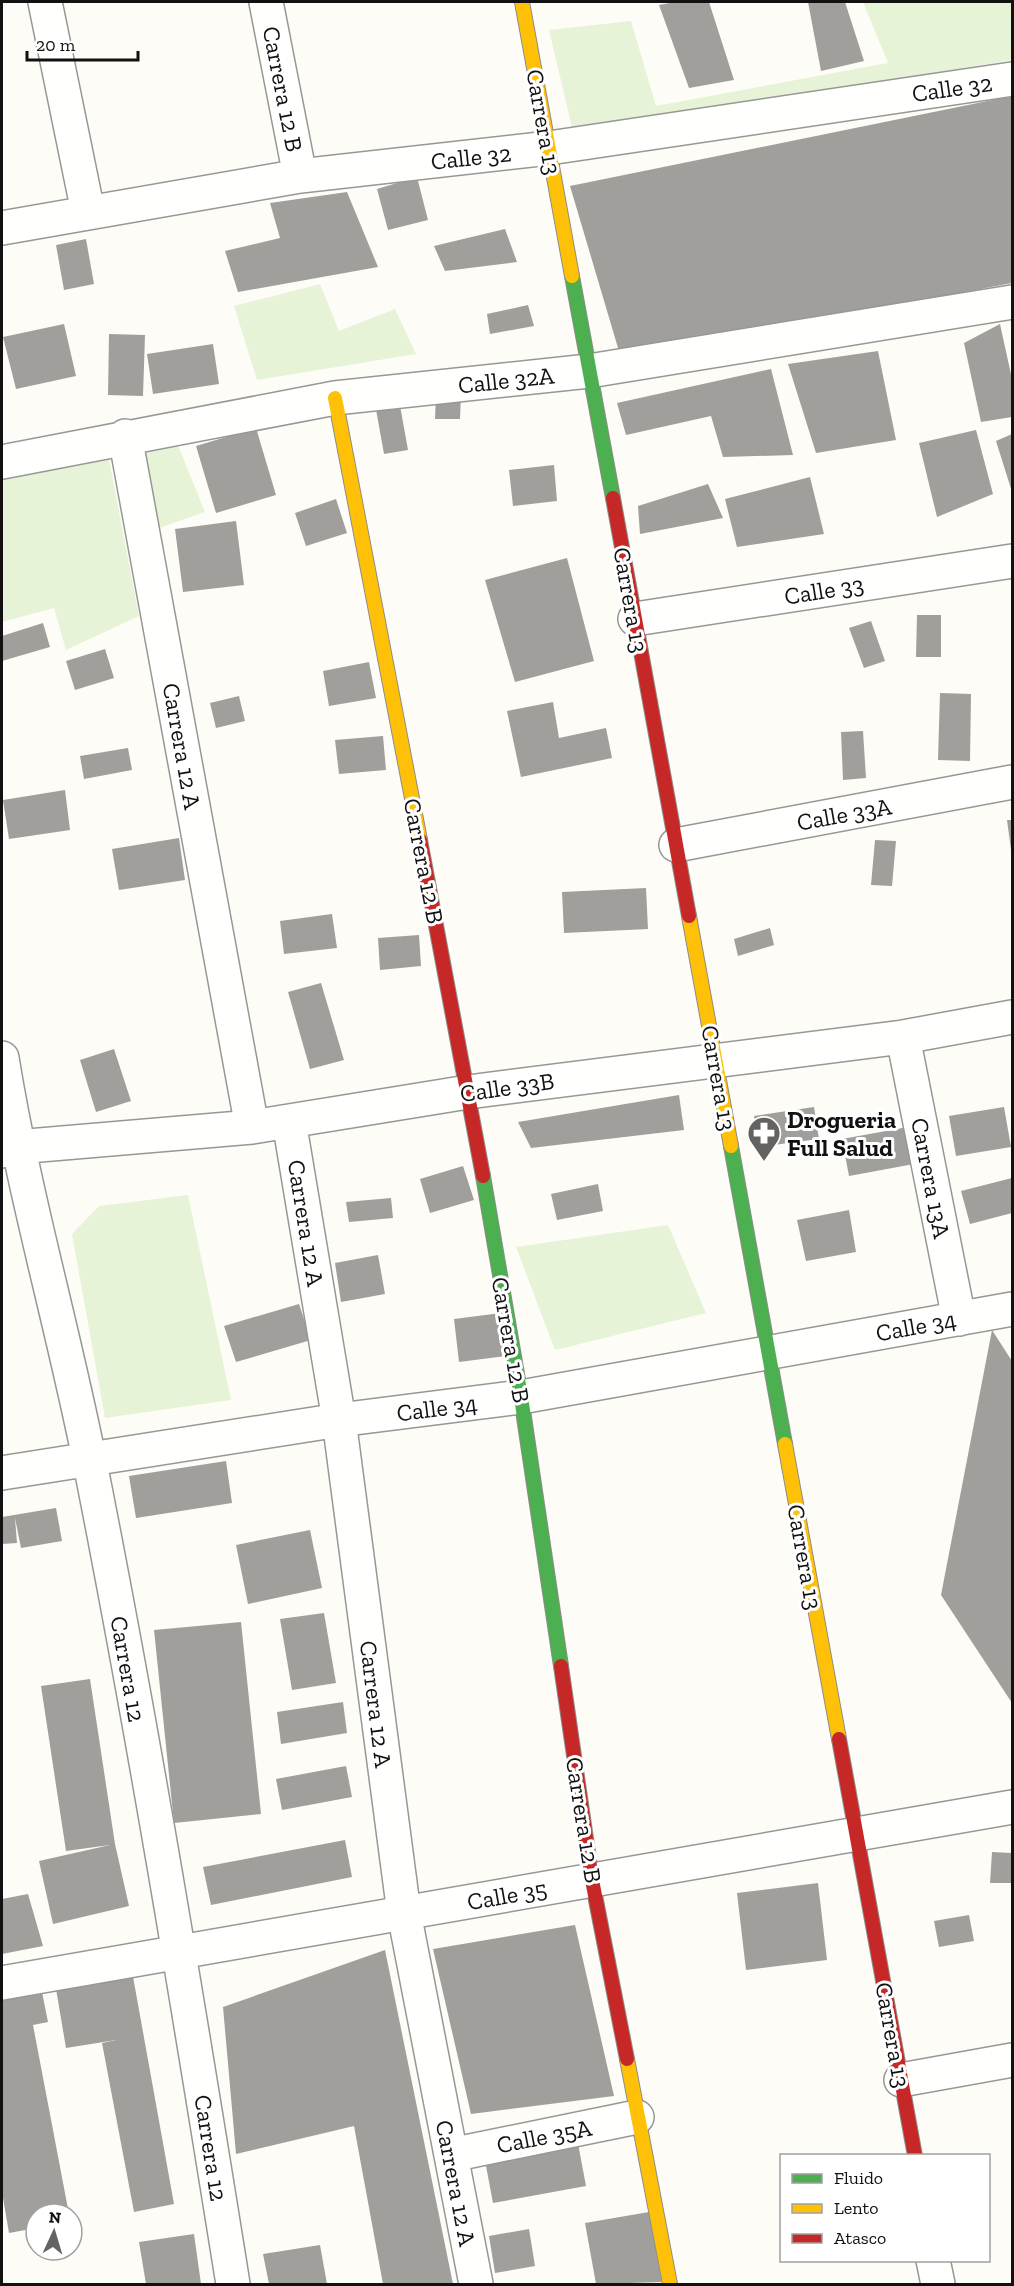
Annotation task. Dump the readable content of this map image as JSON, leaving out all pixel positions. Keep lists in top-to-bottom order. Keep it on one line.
{"streets":{"street":["Calle 32","Carrera 12 B","Carrera 13","Calle 32A","Calle 33","Carrera 12 A","Calle 33A","Calle 33B","Carrera 13A","Calle 34","Carrera 12","Calle 35","Calle 35A"]},"crossings":[["Calle 32","Carrera 12 B"],["Calle 32","Carrera 13"],["Carrera 12 B","Calle 32A"],["Carrera 12 B","Calle 33B"],["Carrera 12 B","Calle 34"],["Carrera 12 B","Calle 35"],["Carrera 12 B","Calle 35A"],["Carrera 13","Calle 32A"],["Carrera 13","Calle 33"],["Carrera 13","Calle 33A"],["Carrera 13","Calle 33B"],["Carrera 13","Calle 34"],["Carrera 13","Calle 35"],["Calle 32A","Carrera 12 A"],["Carrera 12 A","Calle 33B"],["Carrera 12 A","Calle 34"],["Carrera 12 A","Calle 35"],["Carrera 12 A","Calle 35A"],["Calle 33B","Carrera 13A"],["Calle 33B","Carrera 12"],["Carrera 13A","Calle 34"],["Calle 34","Carrera 12"],["Carrera 12","Calle 35"]],"places":{"pharmacy":["Drogueria Full Salud"]},"legend":["Fluido","Lento","Atasco"],"scale_bar":"20 m","north":"top"}
